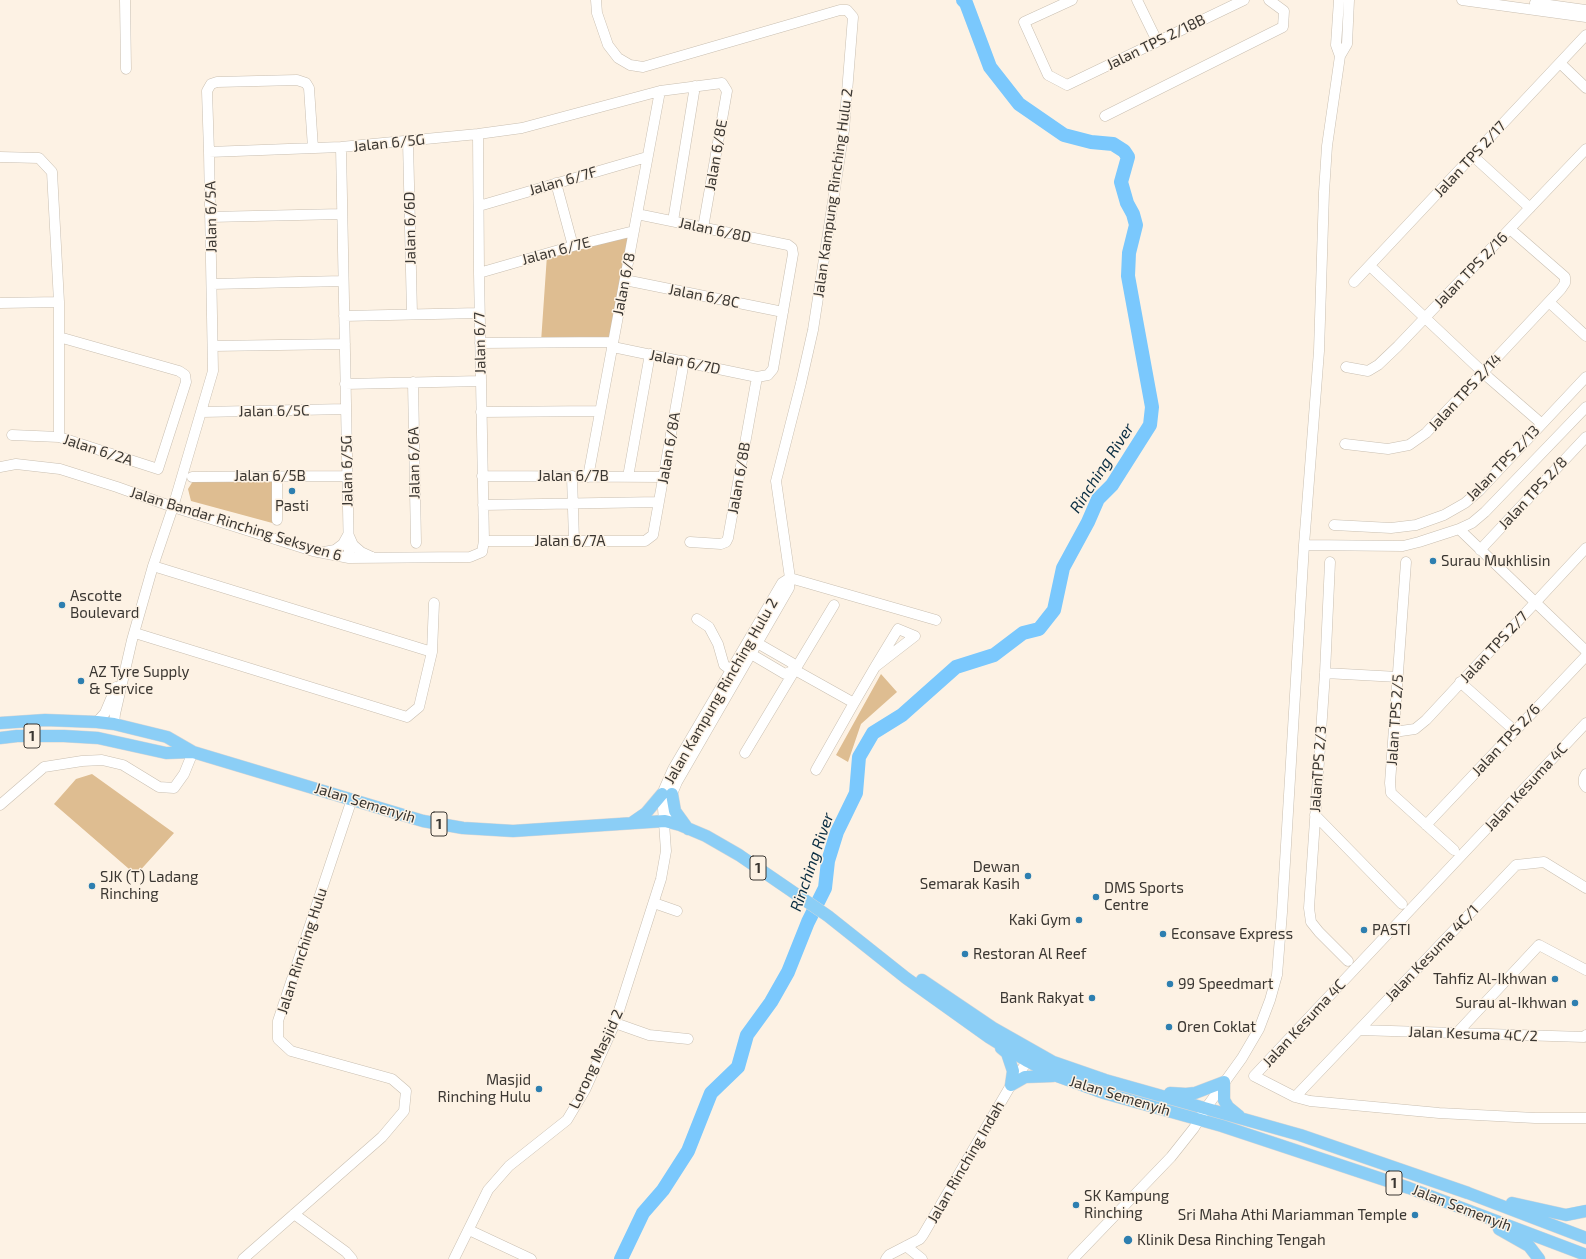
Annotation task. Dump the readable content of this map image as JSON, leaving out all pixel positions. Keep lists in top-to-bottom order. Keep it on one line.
{"streets":{"main road":["1","Jalan Semenyih"],"street":["Jalan TPS 2/18B","Jalan 6/5G","Jalan 6/8E","Jalan TPS 2/17","Jalan 6/7F","Jalan Kampung Rinching Hulu 2","Jalan 6/5A","Jalan 6/6D","Jalan 6/8D","Jalan 6/7E","Jalan TPS 2/16","Jalan 6/8","Jalan 6/8C","Jalan 6/7","Jalan 6/7D","Jalan TPS 2/14","Jalan 6/5C","Jalan 6/8A","Jalan 6/2A","Jalan 6/6A","Jalan TPS 2/13","Jalan 6/5B","Jalan 6/7B","Jalan 6/8B","Jalan TPS 2/8","Jalan Bandar Rinching Seksyen 6","Jalan 6/7A","Jalan TPS 2/7","Jalan TPS 2/5","Jalan TPS 2/6","JalanTPS 2/3","Jalan Kesuma 4C","Jalan Rinching Hulu","Jalan Kesuma 4C/1","Jalan Kesuma 4C/2","Lorong Masjid 2","Jalan Rinching Indah"]},"crossings":[["Jalan 6/5G","Jalan 6/8E"],["Jalan 6/5G","Jalan 6/6D"],["Jalan 6/5G","Jalan 6/8"],["Jalan 6/5G","Jalan 6/7"],["Jalan 6/5G","Jalan 6/5C"],["Jalan 6/5G","Jalan 6/5B"],["Jalan 6/5G","Jalan Bandar Rinching Seksyen 6"],["Jalan 6/8E","Jalan 6/8D"],["Jalan 6/7F","Jalan 6/8"],["Jalan 6/7F","Jalan 6/7"],["Jalan Kampung Rinching Hulu 2","Jalan Semenyih"],["Jalan Kampung Rinching Hulu 2","Lorong Masjid 2"],["Jalan 6/5A","Jalan 6/5C"],["Jalan 6/5A","Jalan Bandar Rinching Seksyen 6"],["Jalan 6/8D","Jalan 6/8"],["Jalan 6/8D","Jalan 6/8C"],["Jalan 6/7E","Jalan 6/8"],["Jalan 6/7E","Jalan 6/7"],["Jalan TPS 2/16","Jalan TPS 2/14"],["Jalan 6/8","Jalan 6/8C"],["Jalan 6/8","Jalan 6/7D"],["Jalan 6/8","Jalan 6/7B"],["Jalan 6/7","Jalan 6/7D"],["Jalan 6/7","Jalan 6/7B"],["Jalan 6/7","Jalan Bandar Rinching Seksyen 6"],["Jalan 6/7","Jalan 6/7A"],["Jalan 6/7D","Jalan 6/8A"],["Jalan 6/7D","Jalan 6/8B"],["Jalan 6/8A","Jalan 6/7B"],["Jalan 6/8A","Jalan 6/7A"],["Jalan TPS 2/7","Jalan TPS 2/5"],["Jalan TPS 2/5","Jalan TPS 2/6"],["1","Jalan Semenyih"],["1","Jalan Rinching Indah"],["Jalan Kesuma 4C","Jalan Kesuma 4C/1"],["Jalan Semenyih","Jalan Rinching Hulu"],["Jalan Semenyih","Lorong Masjid 2"],["Jalan Semenyih","Jalan Rinching Indah"],["Jalan Kesuma 4C/1","Jalan Kesuma 4C/2"]],"water":["Rinching River"],"places":["Pasti","Surau Mukhlisin","Ascotte Boulevard","AZ Tyre Supply & Service","Dewan Semarak Kasih","SJK (T) Ladang Rinching","DMS Sports Centre","Kaki Gym","PASTI","Econsave Express","Restoran Al Reef","Tahfiz Al-Ikhwan","99 Speedmart","Bank Rakyat","Surau al-Ikhwan","Oren Coklat","Masjid Rinching Hulu","SK Kampung Rinching","Sri Maha Athi Mariamman Temple","Klinik Desa Rinching Tengah"]}
